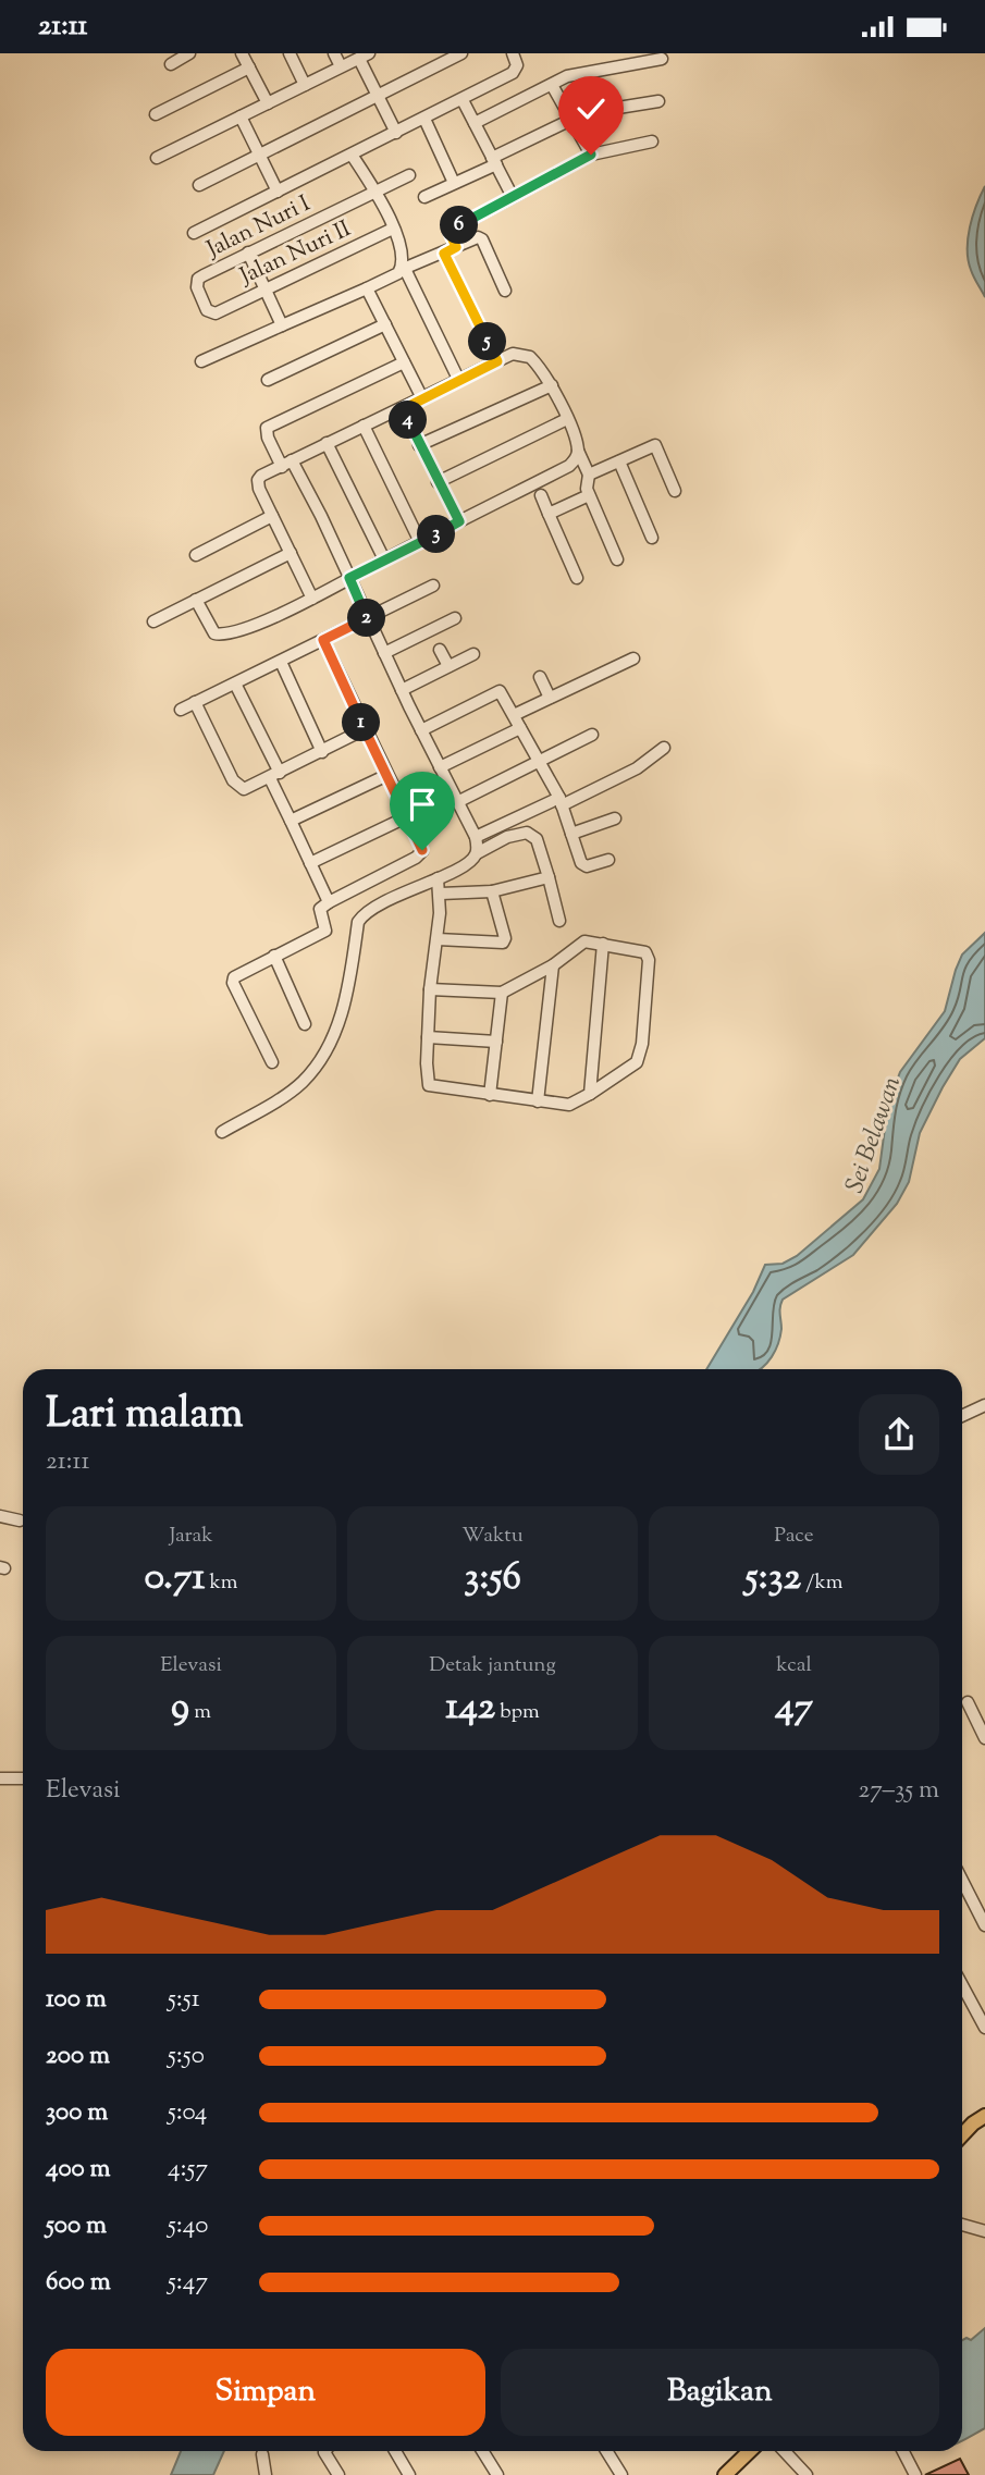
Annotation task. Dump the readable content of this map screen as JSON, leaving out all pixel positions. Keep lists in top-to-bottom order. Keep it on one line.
{"streets":{"street":["Jalan Nuri I","Jalan Nuri II"]},"crossings":[["Jalan Nuri I","Jalan Nuri II"]],"water":["Sei Belawan"],"page":{"status":"21:11","pins":["6","5","4","3","2","1"],"heading":["Lari malam","21:11"],"stats":[["Jarak","0.71 km"],["Waktu","3:56"],["Pace","5:32 /km"],["Elevasi","9 m"],["Detak jantung","142 bpm"],["kcal","47"]],"chart":["Elevasi","27–35 m"],"list":[{"name":"100 m","note":"5:51"},{"name":"200 m","note":"5:50"},{"name":"300 m","note":"5:04"},{"name":"400 m","note":"4:57"},{"name":"500 m","note":"5:40"},{"name":"600 m","note":"5:47"}],"buttons":["Simpan","Bagikan"]}}
